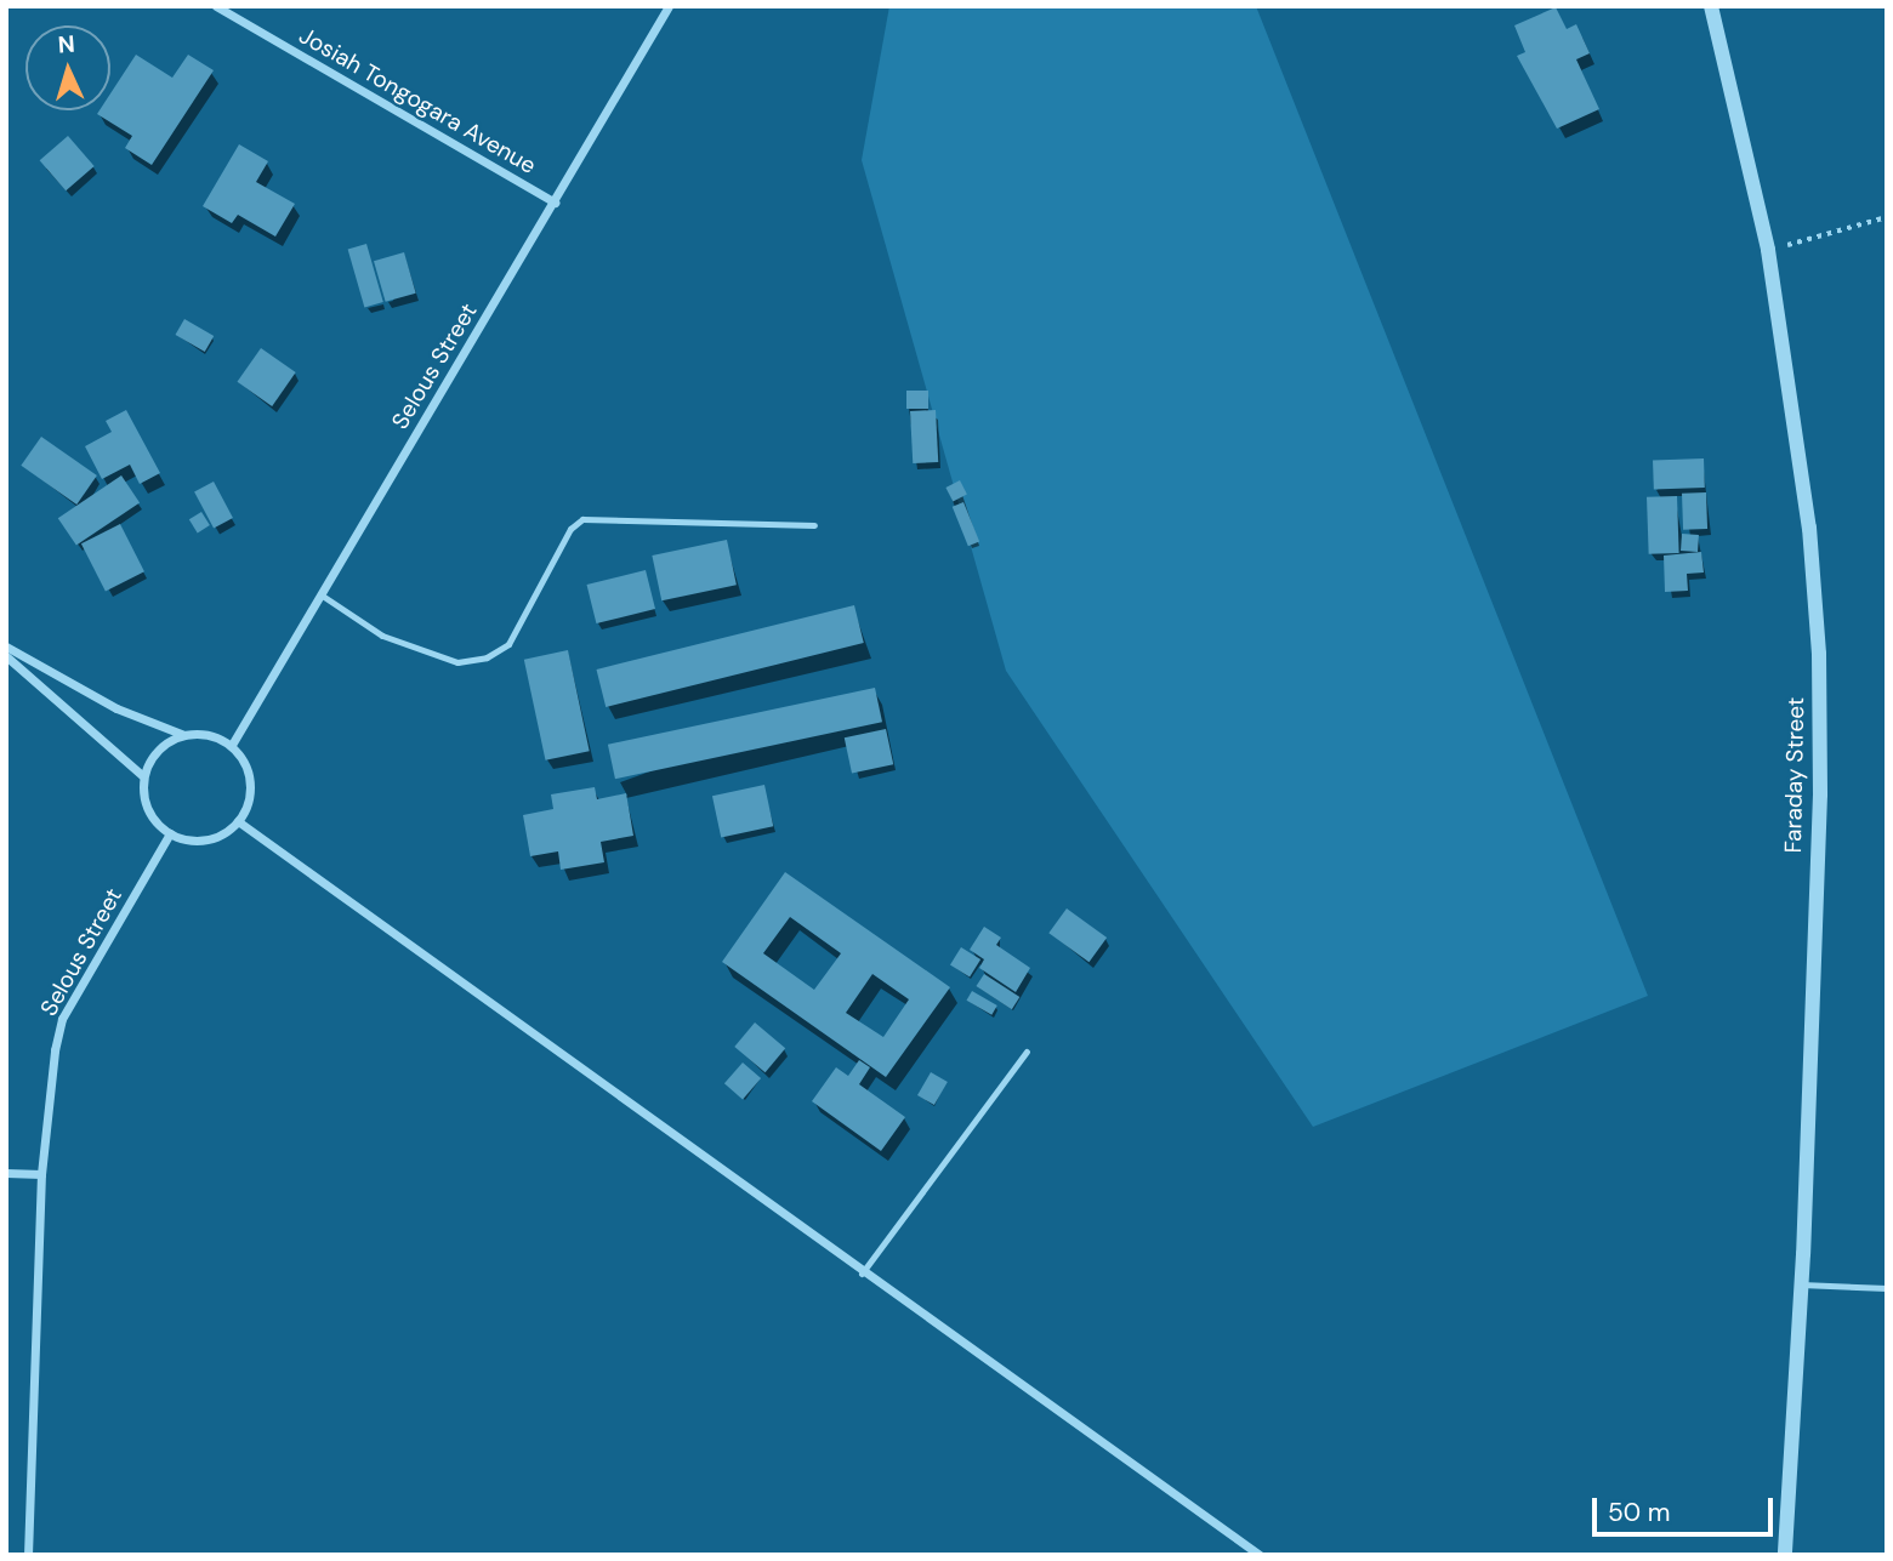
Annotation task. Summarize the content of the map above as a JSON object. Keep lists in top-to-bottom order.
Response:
{
  "streets": {
    "street": ["Josiah Tongogara Avenue", "Selous Street", "Faraday Street"]
  },
  "crossings": [
    ["Josiah Tongogara Avenue", "Selous Street"]
  ],
  "scale_bar": "50 m",
  "north": "top"
}
